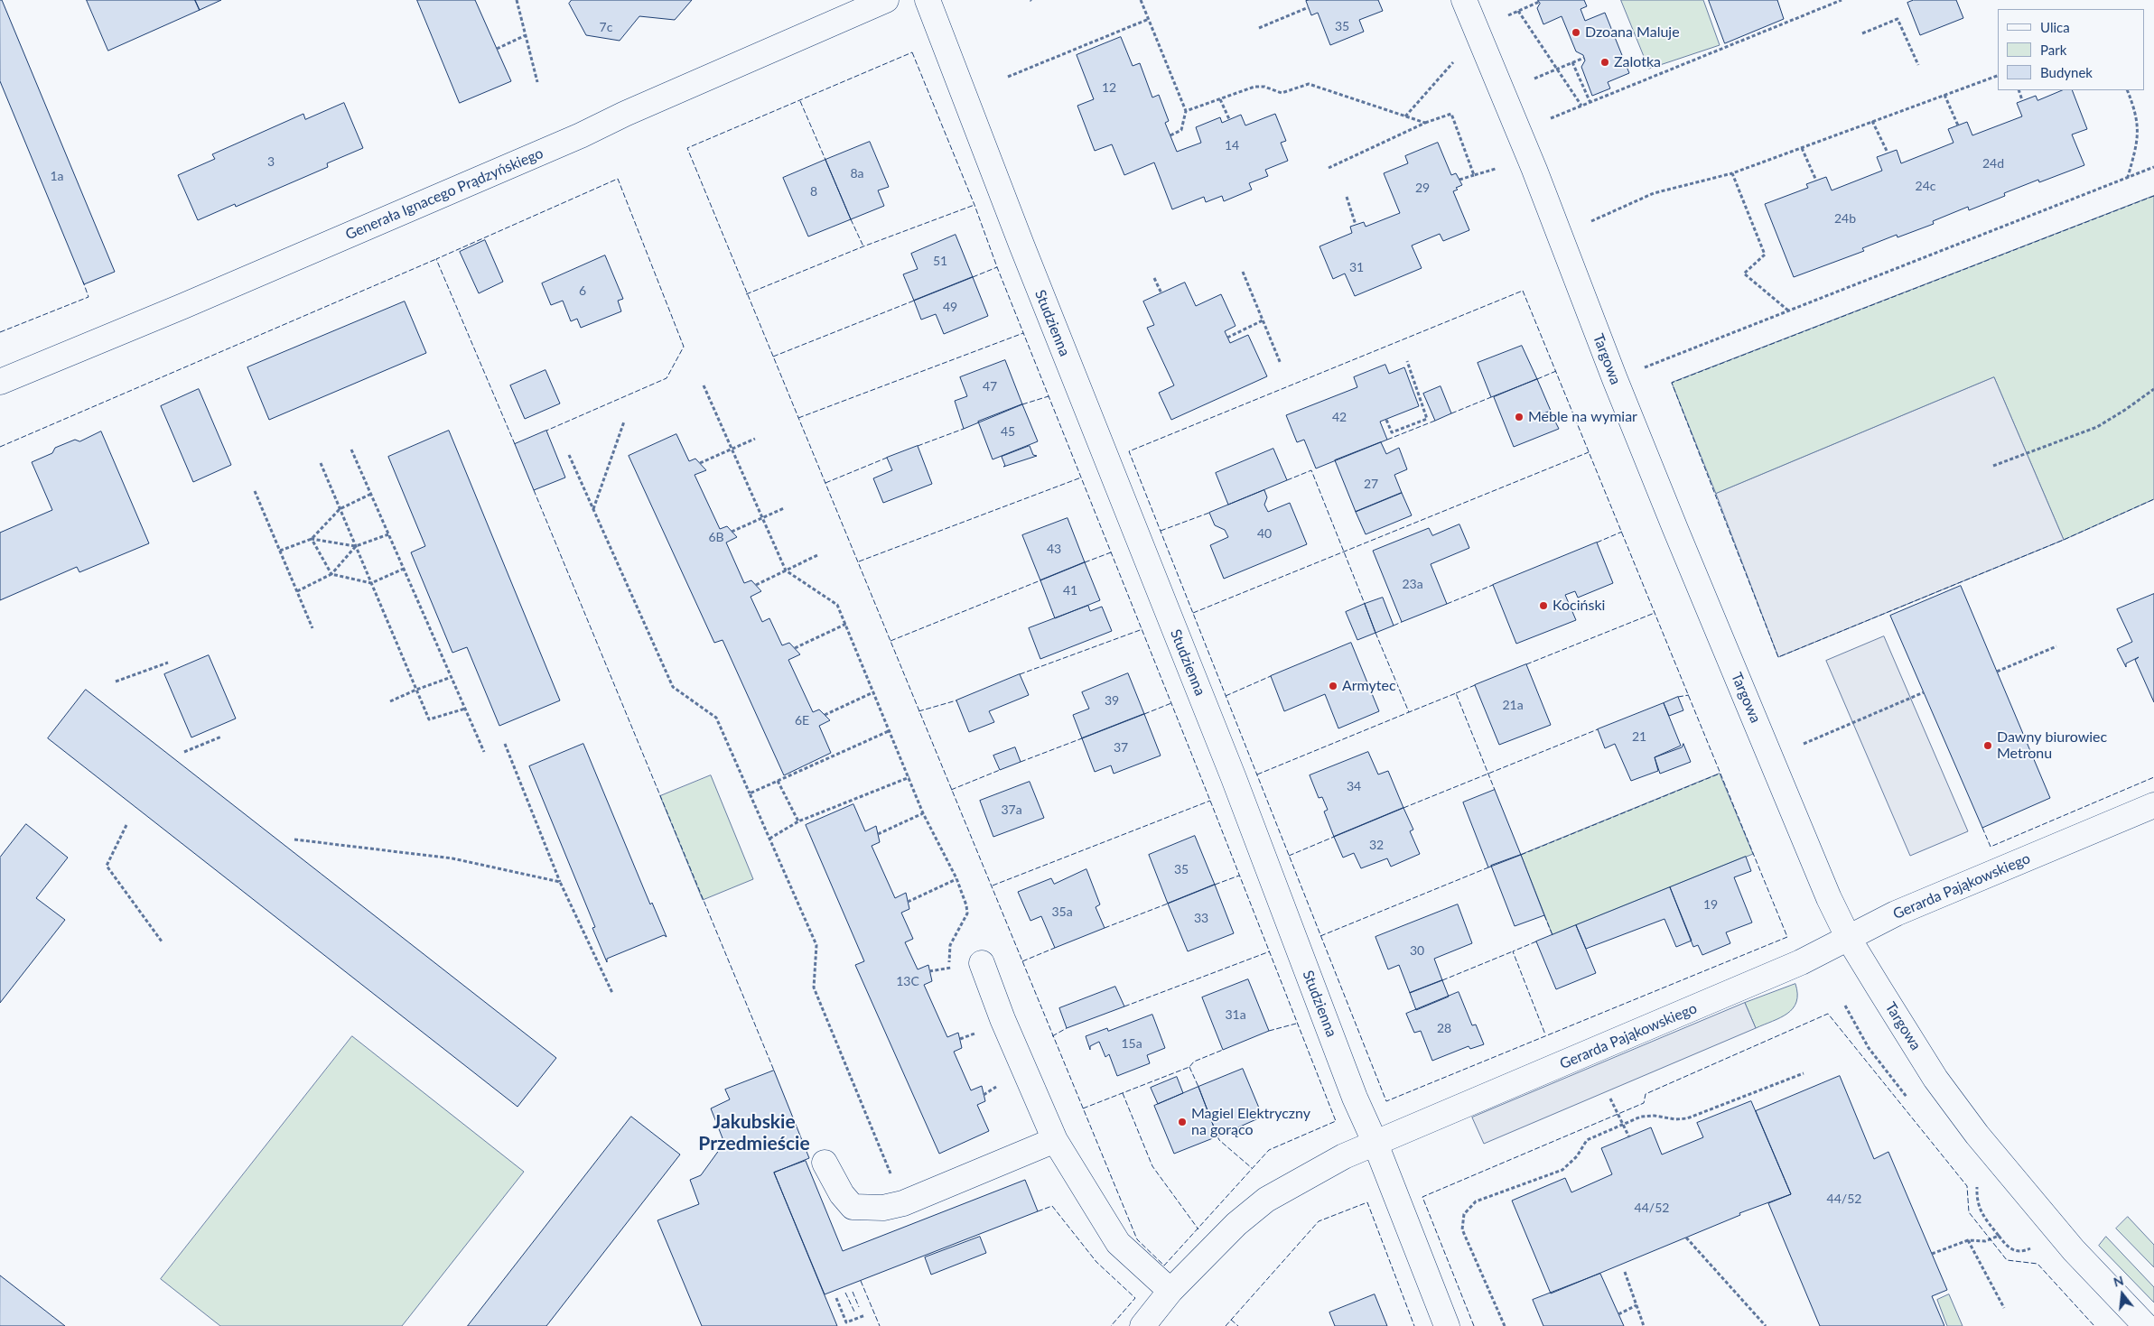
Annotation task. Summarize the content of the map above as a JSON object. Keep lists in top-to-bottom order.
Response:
{
  "streets": {
    "street": [
      "Generała Ignacego Prądzyńskiego",
      "Studzienna",
      "Targowa",
      "Gerarda Pająkowskiego"
    ]
  },
  "crossings": [
    ["Studzienna", "Gerarda Pająkowskiego"],
    ["Targowa", "Gerarda Pająkowskiego"]
  ],
  "districts": ["Jakubskie Przedmieście"],
  "places": [
    "Dzoana Maluje",
    "Zalotka",
    "Meble na wymiar",
    "Kociński",
    "Armytec",
    "Dawny biurowiec Metronu",
    "Magiel Elektryczny na gorąco"
  ],
  "house_numbers": [
    "35",
    "7c",
    "12",
    "14",
    "3",
    "24d",
    "8a",
    "1a",
    "24c",
    "29",
    "8",
    "24b",
    "51",
    "31",
    "6",
    "49",
    "47",
    "42",
    "45",
    "27",
    "40",
    "6B",
    "43",
    "23a",
    "41",
    "39",
    "21a",
    "6E",
    "21",
    "37",
    "34",
    "37a",
    "32",
    "35",
    "19",
    "35a",
    "33",
    "30",
    "13C",
    "31a",
    "28",
    "15a",
    "44/52",
    "44/52"
  ],
  "legend": ["Ulica", "Park", "Budynek"],
  "north": "top"
}
